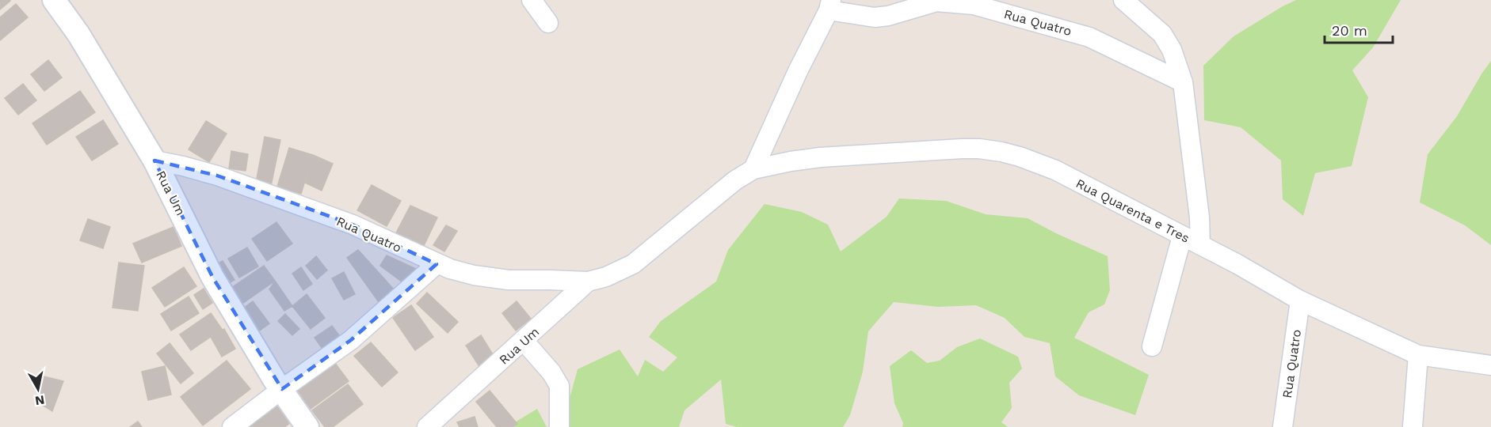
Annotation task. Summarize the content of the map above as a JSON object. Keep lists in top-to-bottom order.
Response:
{
  "streets": {
    "street": ["Rua Quatro", "Rua Um", "Rua Quarenta e Tres"]
  },
  "crossings": [
    ["Rua Quatro", "Rua Um"],
    ["Rua Quatro", "Rua Quarenta e Tres"]
  ],
  "scale_bar": "20 m",
  "north": "bottom"
}
